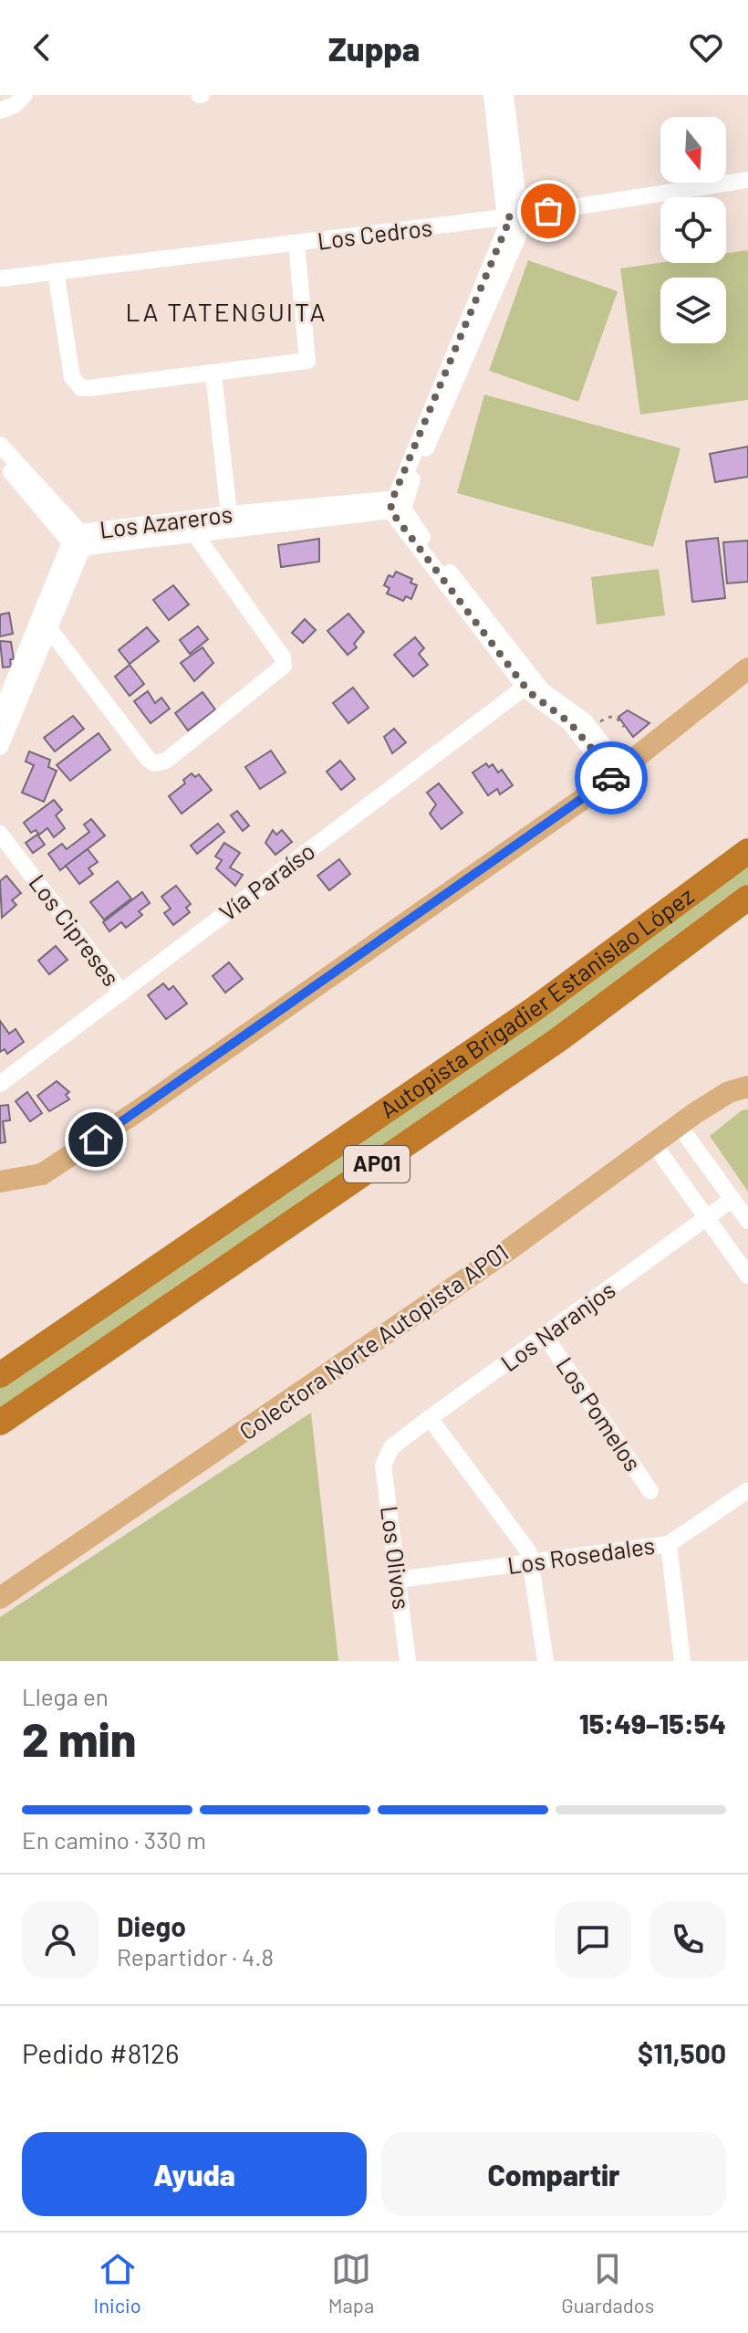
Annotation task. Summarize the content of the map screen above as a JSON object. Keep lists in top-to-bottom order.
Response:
{
  "streets": {
    "highway": ["Autopista Brigadier Estanislao López", "AP01"],
    "main road": ["Colectora Norte Autopista AP01"],
    "street": [
      "Los Cedros",
      "Los Azareros",
      "Vía Paraíso",
      "Los Cipreses",
      "Los Naranjos",
      "Los Pomelos",
      "Los Rosedales",
      "Los Olivos"
    ]
  },
  "crossings": [
    ["Vía Paraíso", "Los Cipreses"],
    ["Los Naranjos", "Los Pomelos"],
    ["Los Naranjos", "Los Olivos"],
    ["Los Rosedales", "Los Olivos"]
  ],
  "districts": ["LA TATENGUITA"],
  "north": "bottom",
  "page": {
    "header": "Zuppa",
    "heading": ["2 min", "Llega en", "15:49–15:54"],
    "panel": [
      "Diego",
      "Repartidor · 4.8",
      "Pedido #8126",
      "$11,500"
    ],
    "bar": "En camino · 330 m",
    "buttons": ["Ayuda", "Compartir"],
    "tabs": ["Inicio", "Mapa", "Guardados"]
  }
}
